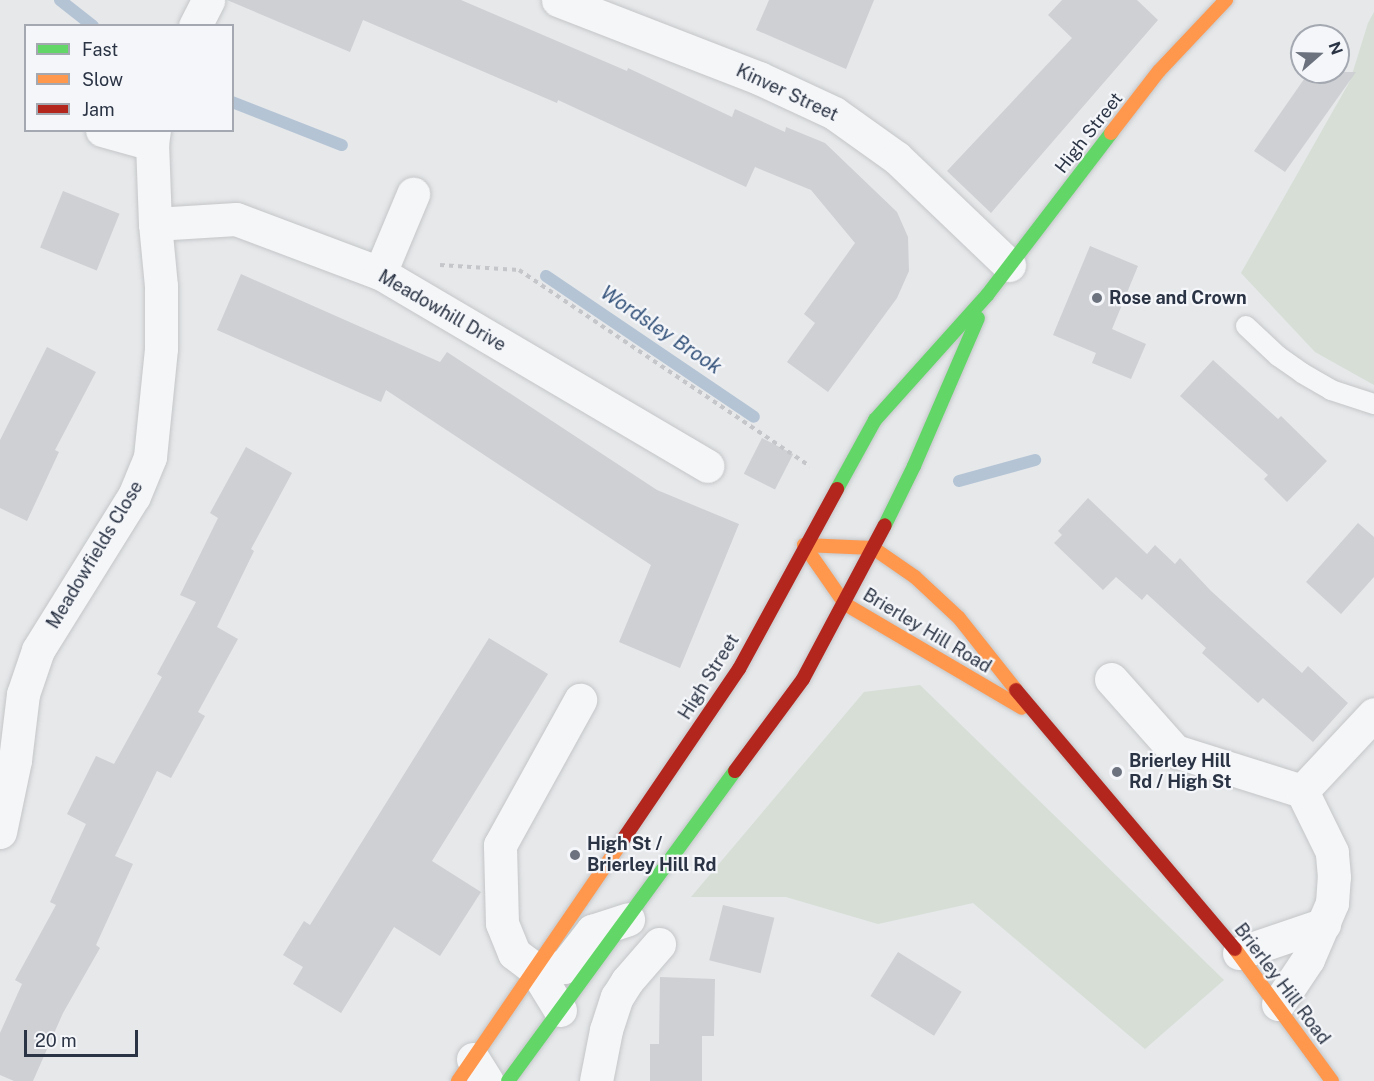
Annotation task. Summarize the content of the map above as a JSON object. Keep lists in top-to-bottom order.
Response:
{
  "streets": {
    "main road": ["High Street", "Brierley Hill Road"],
    "street": ["Kinver Street", "Meadowhill Drive", "Meadowfields Close"]
  },
  "crossings": [
    ["Kinver Street", "High Street"],
    ["High Street", "Brierley Hill Road"],
    ["Meadowhill Drive", "Meadowfields Close"]
  ],
  "water": ["Wordsley Brook"],
  "places": ["Rose and Crown", "Brierley Hill Rd / High St", "High St / Brierley Hill Rd"],
  "legend": ["Fast", "Slow", "Jam"],
  "scale_bar": "20 m",
  "north": "right"
}
